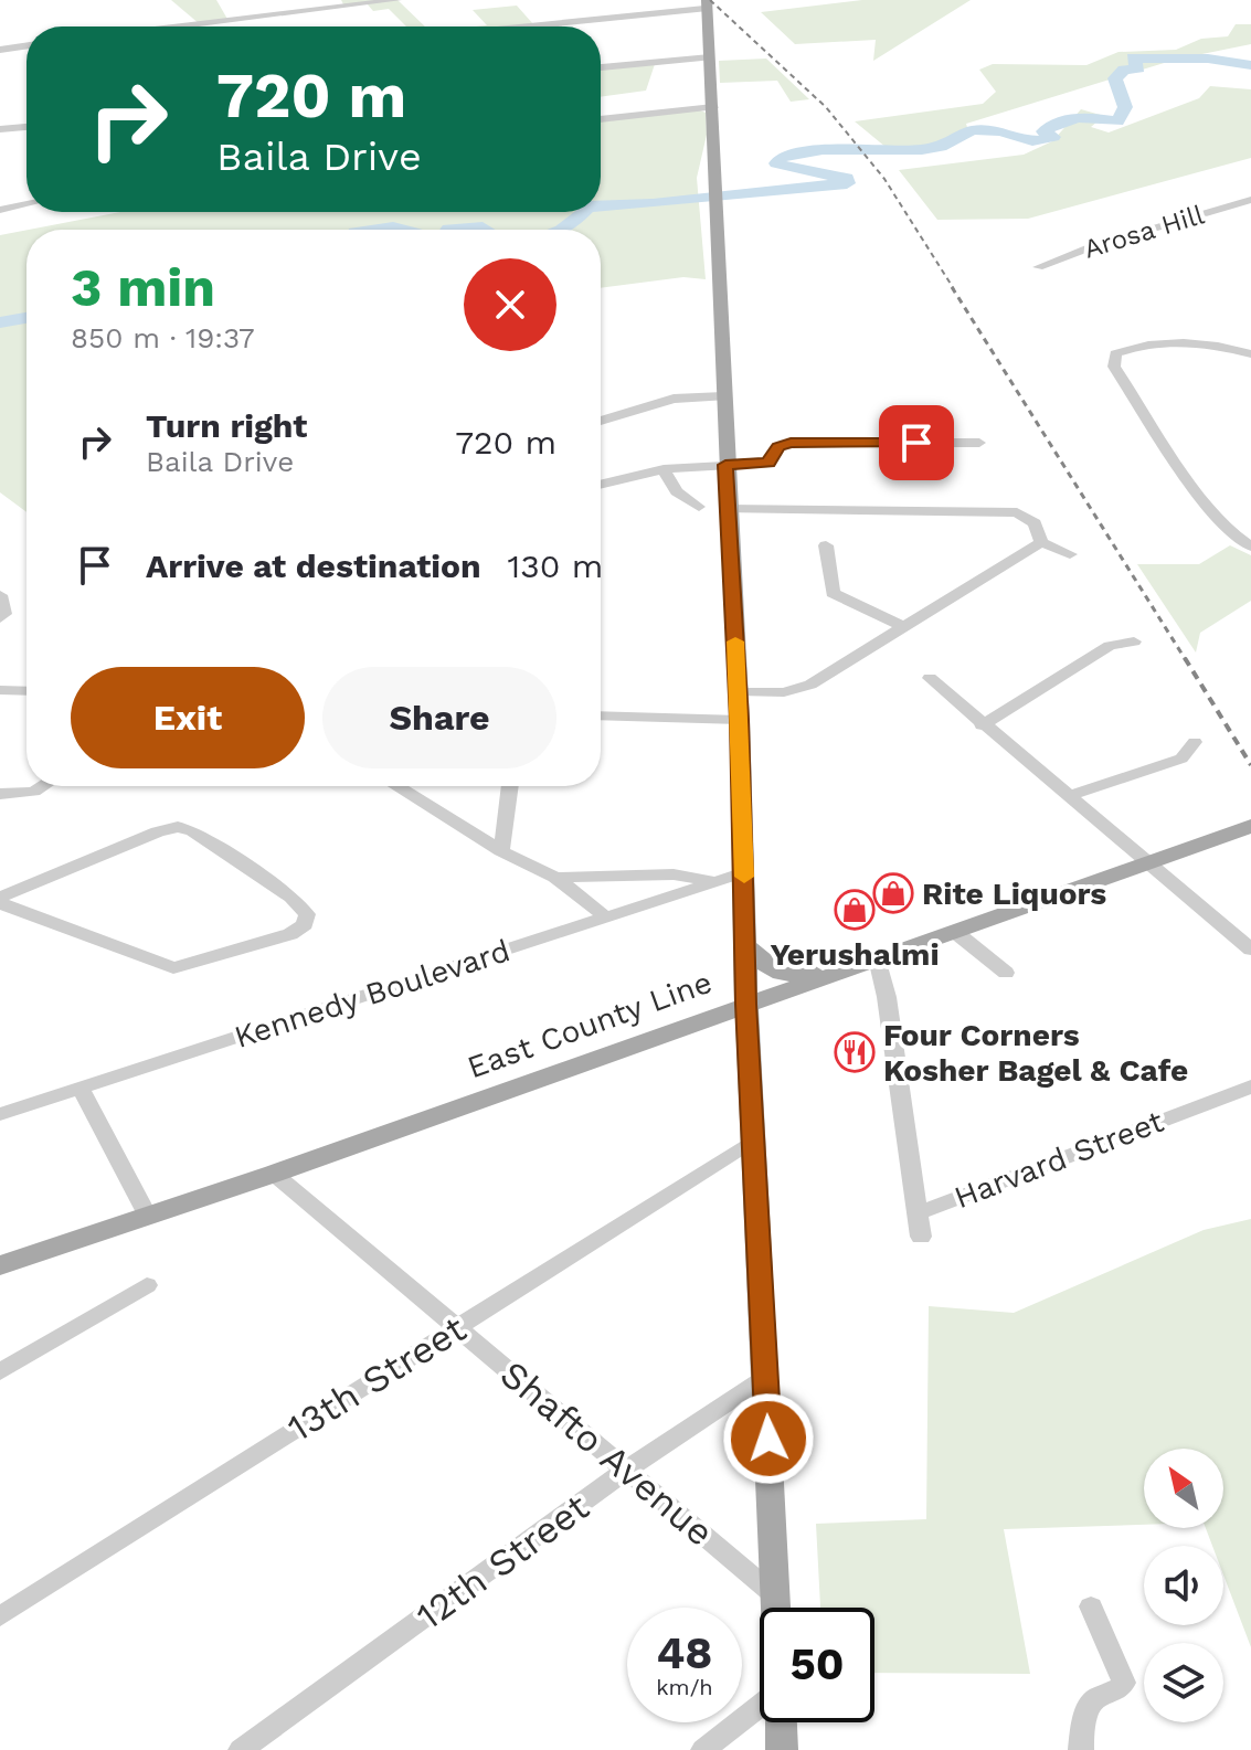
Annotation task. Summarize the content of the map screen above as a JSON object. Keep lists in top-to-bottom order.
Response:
{
  "streets": {
    "main road": ["East County Line"],
    "street": [
      "Arosa Hill",
      "Kennedy Boulevard",
      "Harvard Street",
      "13th Street",
      "Shafto Avenue",
      "12th Street"
    ]
  },
  "crossings": [
    ["East County Line", "Shafto Avenue"],
    ["13th Street", "Shafto Avenue"],
    ["Shafto Avenue", "12th Street"]
  ],
  "places": {
    "shop": ["Rite Liquors", "Yerushalmi"],
    "restaurant": ["Four Corners Kosher Bagel & Cafe"]
  },
  "north": "top left",
  "page": {
    "turn": ["720 m", "Baila Drive"],
    "heading": ["3 min", "850 m · 19:37"],
    "list": [
      {
        "name": "Turn right",
        "note": "Baila Drive",
        "value": "720 m"
      },
      {
        "name": "Arrive at destination",
        "value": "130 m"
      }
    ],
    "buttons": ["Exit", "Share"],
    "speed": "48 km/h",
    "limit": "50"
  }
}
